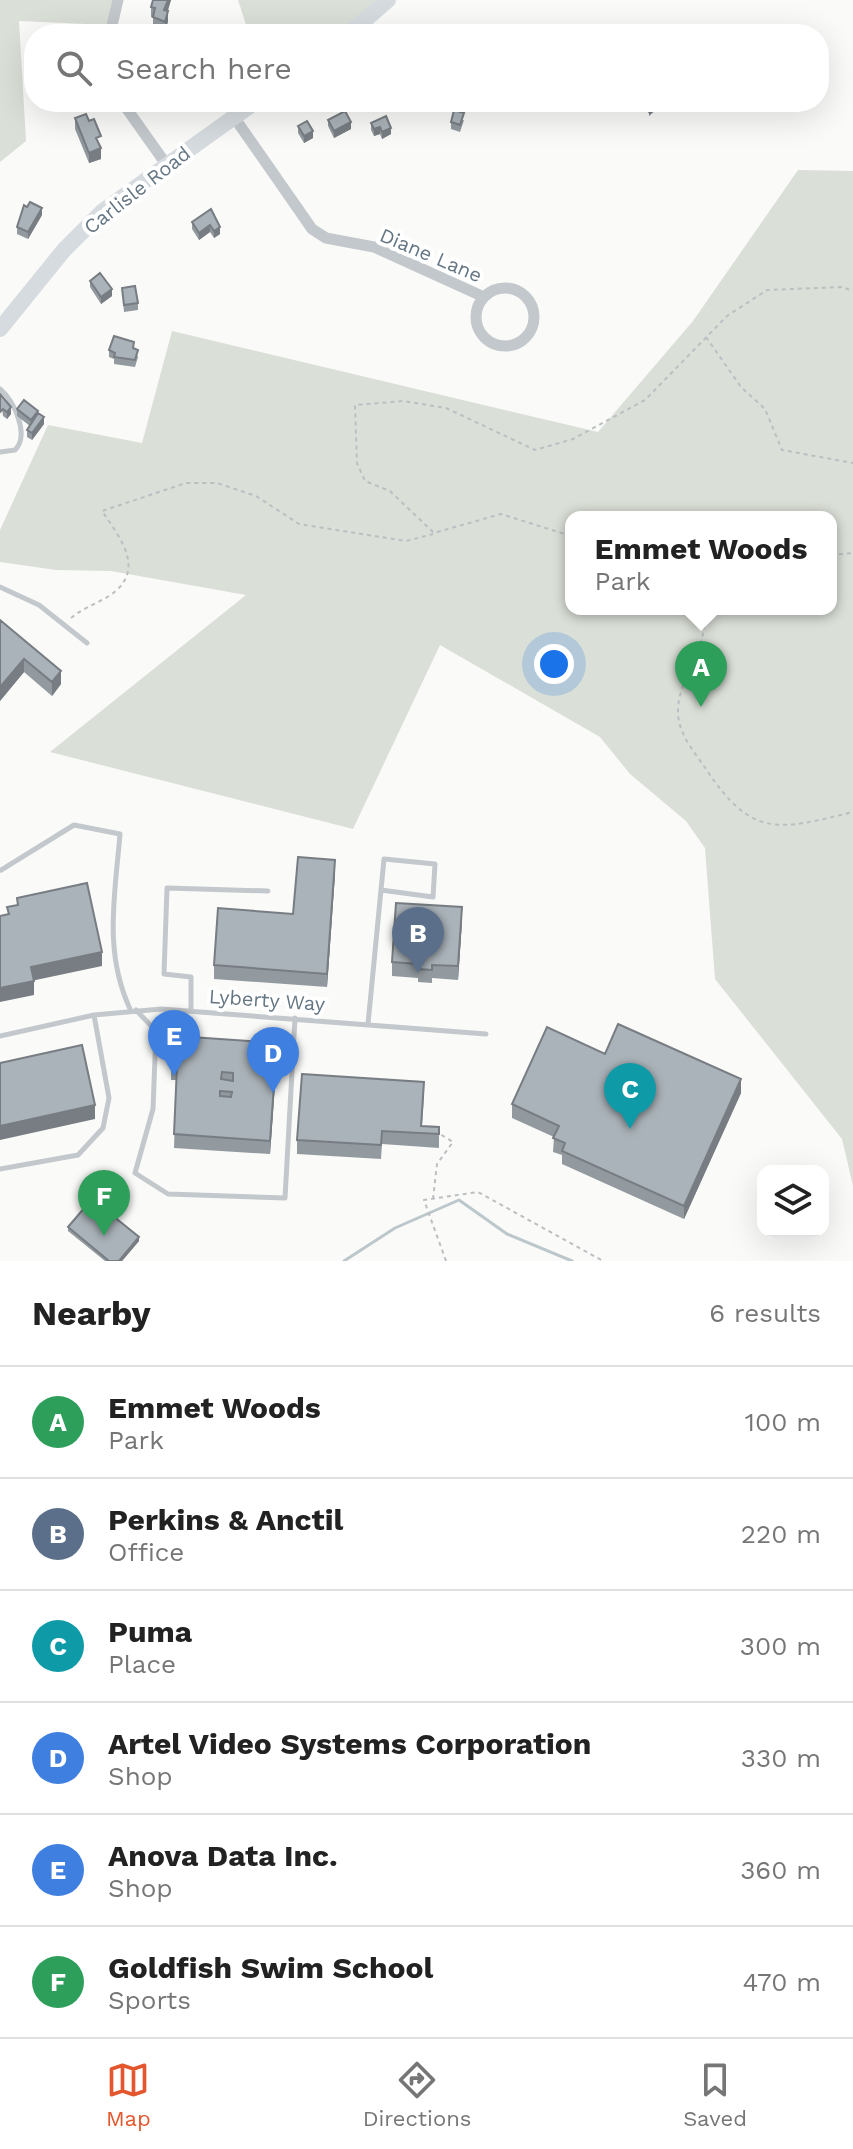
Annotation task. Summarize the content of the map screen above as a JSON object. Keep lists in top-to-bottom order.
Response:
{
  "streets": {
    "main road": ["Carlisle Road"],
    "street": ["Diane Lane"],
    "lane": ["Lyberty Way"]
  },
  "crossings": [
    ["Carlisle Road", "Diane Lane"]
  ],
  "page": {
    "search": "Search here",
    "popup": ["Emmet Woods", "Park"],
    "pins": [
      "A",
      "B",
      "E",
      "D",
      "C",
      "F"
    ],
    "heading": ["Nearby", "6 results"],
    "list": [
      {
        "mark": "A",
        "name": "Emmet Woods",
        "note": "Park",
        "value": "100 m"
      },
      {
        "mark": "B",
        "name": "Perkins & Anctil",
        "note": "Office",
        "value": "220 m"
      },
      {
        "mark": "C",
        "name": "Puma",
        "note": "Place",
        "value": "300 m"
      },
      {
        "mark": "D",
        "name": "Artel Video Systems Corporation",
        "note": "Shop",
        "value": "330 m"
      },
      {
        "mark": "E",
        "name": "Anova Data Inc.",
        "note": "Shop",
        "value": "360 m"
      },
      {
        "mark": "F",
        "name": "Goldfish Swim School",
        "note": "Sports",
        "value": "470 m"
      }
    ],
    "nav": ["Map", "Directions", "Saved"]
  }
}
